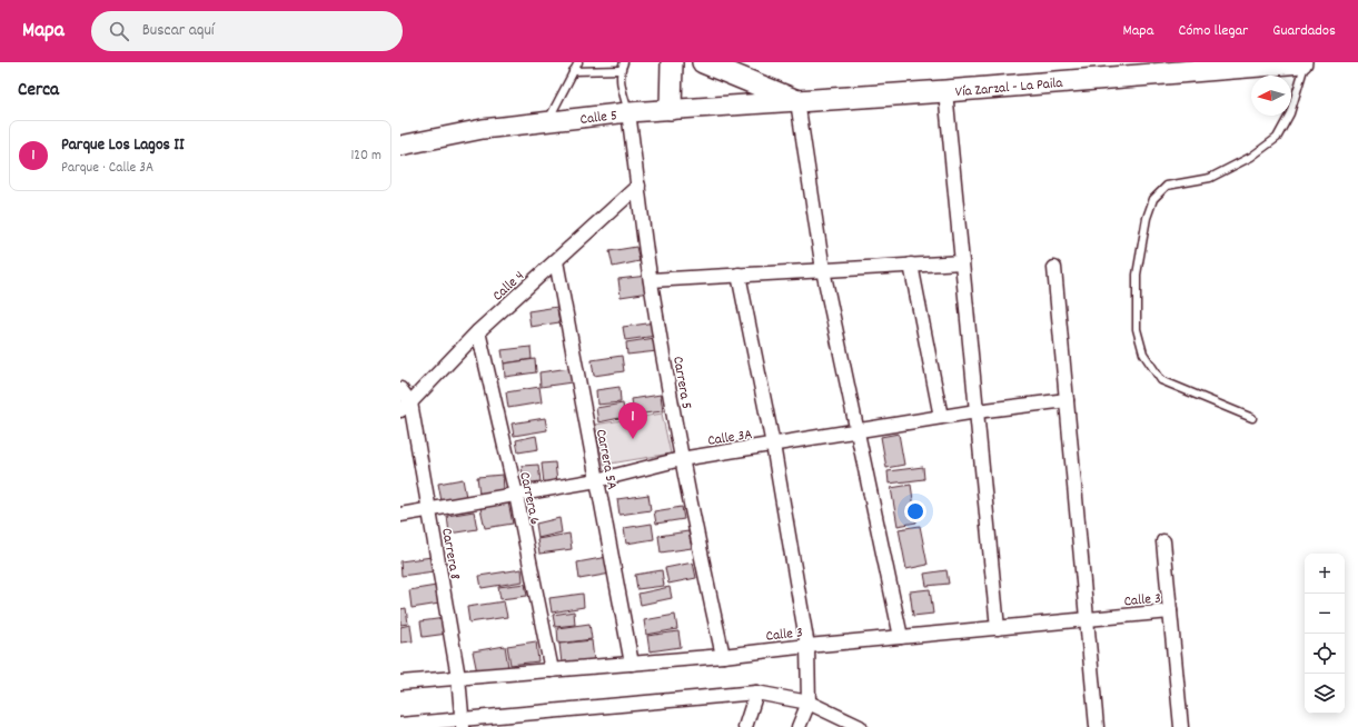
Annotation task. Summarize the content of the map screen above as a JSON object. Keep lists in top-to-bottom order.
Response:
{
  "streets": {
    "main road": ["Vía Zarzal - La Paila", "Calle 5"],
    "street": [
      "Calle 4",
      "Carrera 5",
      "Calle 3A",
      "Carrera 5A",
      "Carrera 6",
      "Carrera 8",
      "Calle 3"
    ]
  },
  "crossings": [
    ["Vía Zarzal - La Paila", "Calle 5"],
    ["Calle 5", "Carrera 5"],
    ["Calle 4", "Carrera 5"],
    ["Calle 4", "Carrera 5A"],
    ["Calle 4", "Carrera 6"],
    ["Calle 4", "Carrera 8"],
    ["Carrera 5", "Calle 3A"],
    ["Carrera 5", "Calle 3"],
    ["Calle 3A", "Carrera 5A"],
    ["Calle 3A", "Carrera 6"],
    ["Calle 3A", "Carrera 8"],
    ["Carrera 5A", "Calle 3"],
    ["Carrera 6", "Calle 3"],
    ["Carrera 8", "Calle 3"]
  ],
  "north": "left",
  "page": {
    "header": "Mapa",
    "search": "Buscar aquí",
    "nav": ["Mapa", "Cómo llegar", "Guardados"],
    "heading": "Cerca",
    "list": [
      {
        "mark": "1",
        "name": "Parque Los Lagos II",
        "note": "Parque · Calle 3A",
        "value": "120 m"
      }
    ],
    "pins": "1",
    "map_buttons": ["+", "−"]
  }
}
